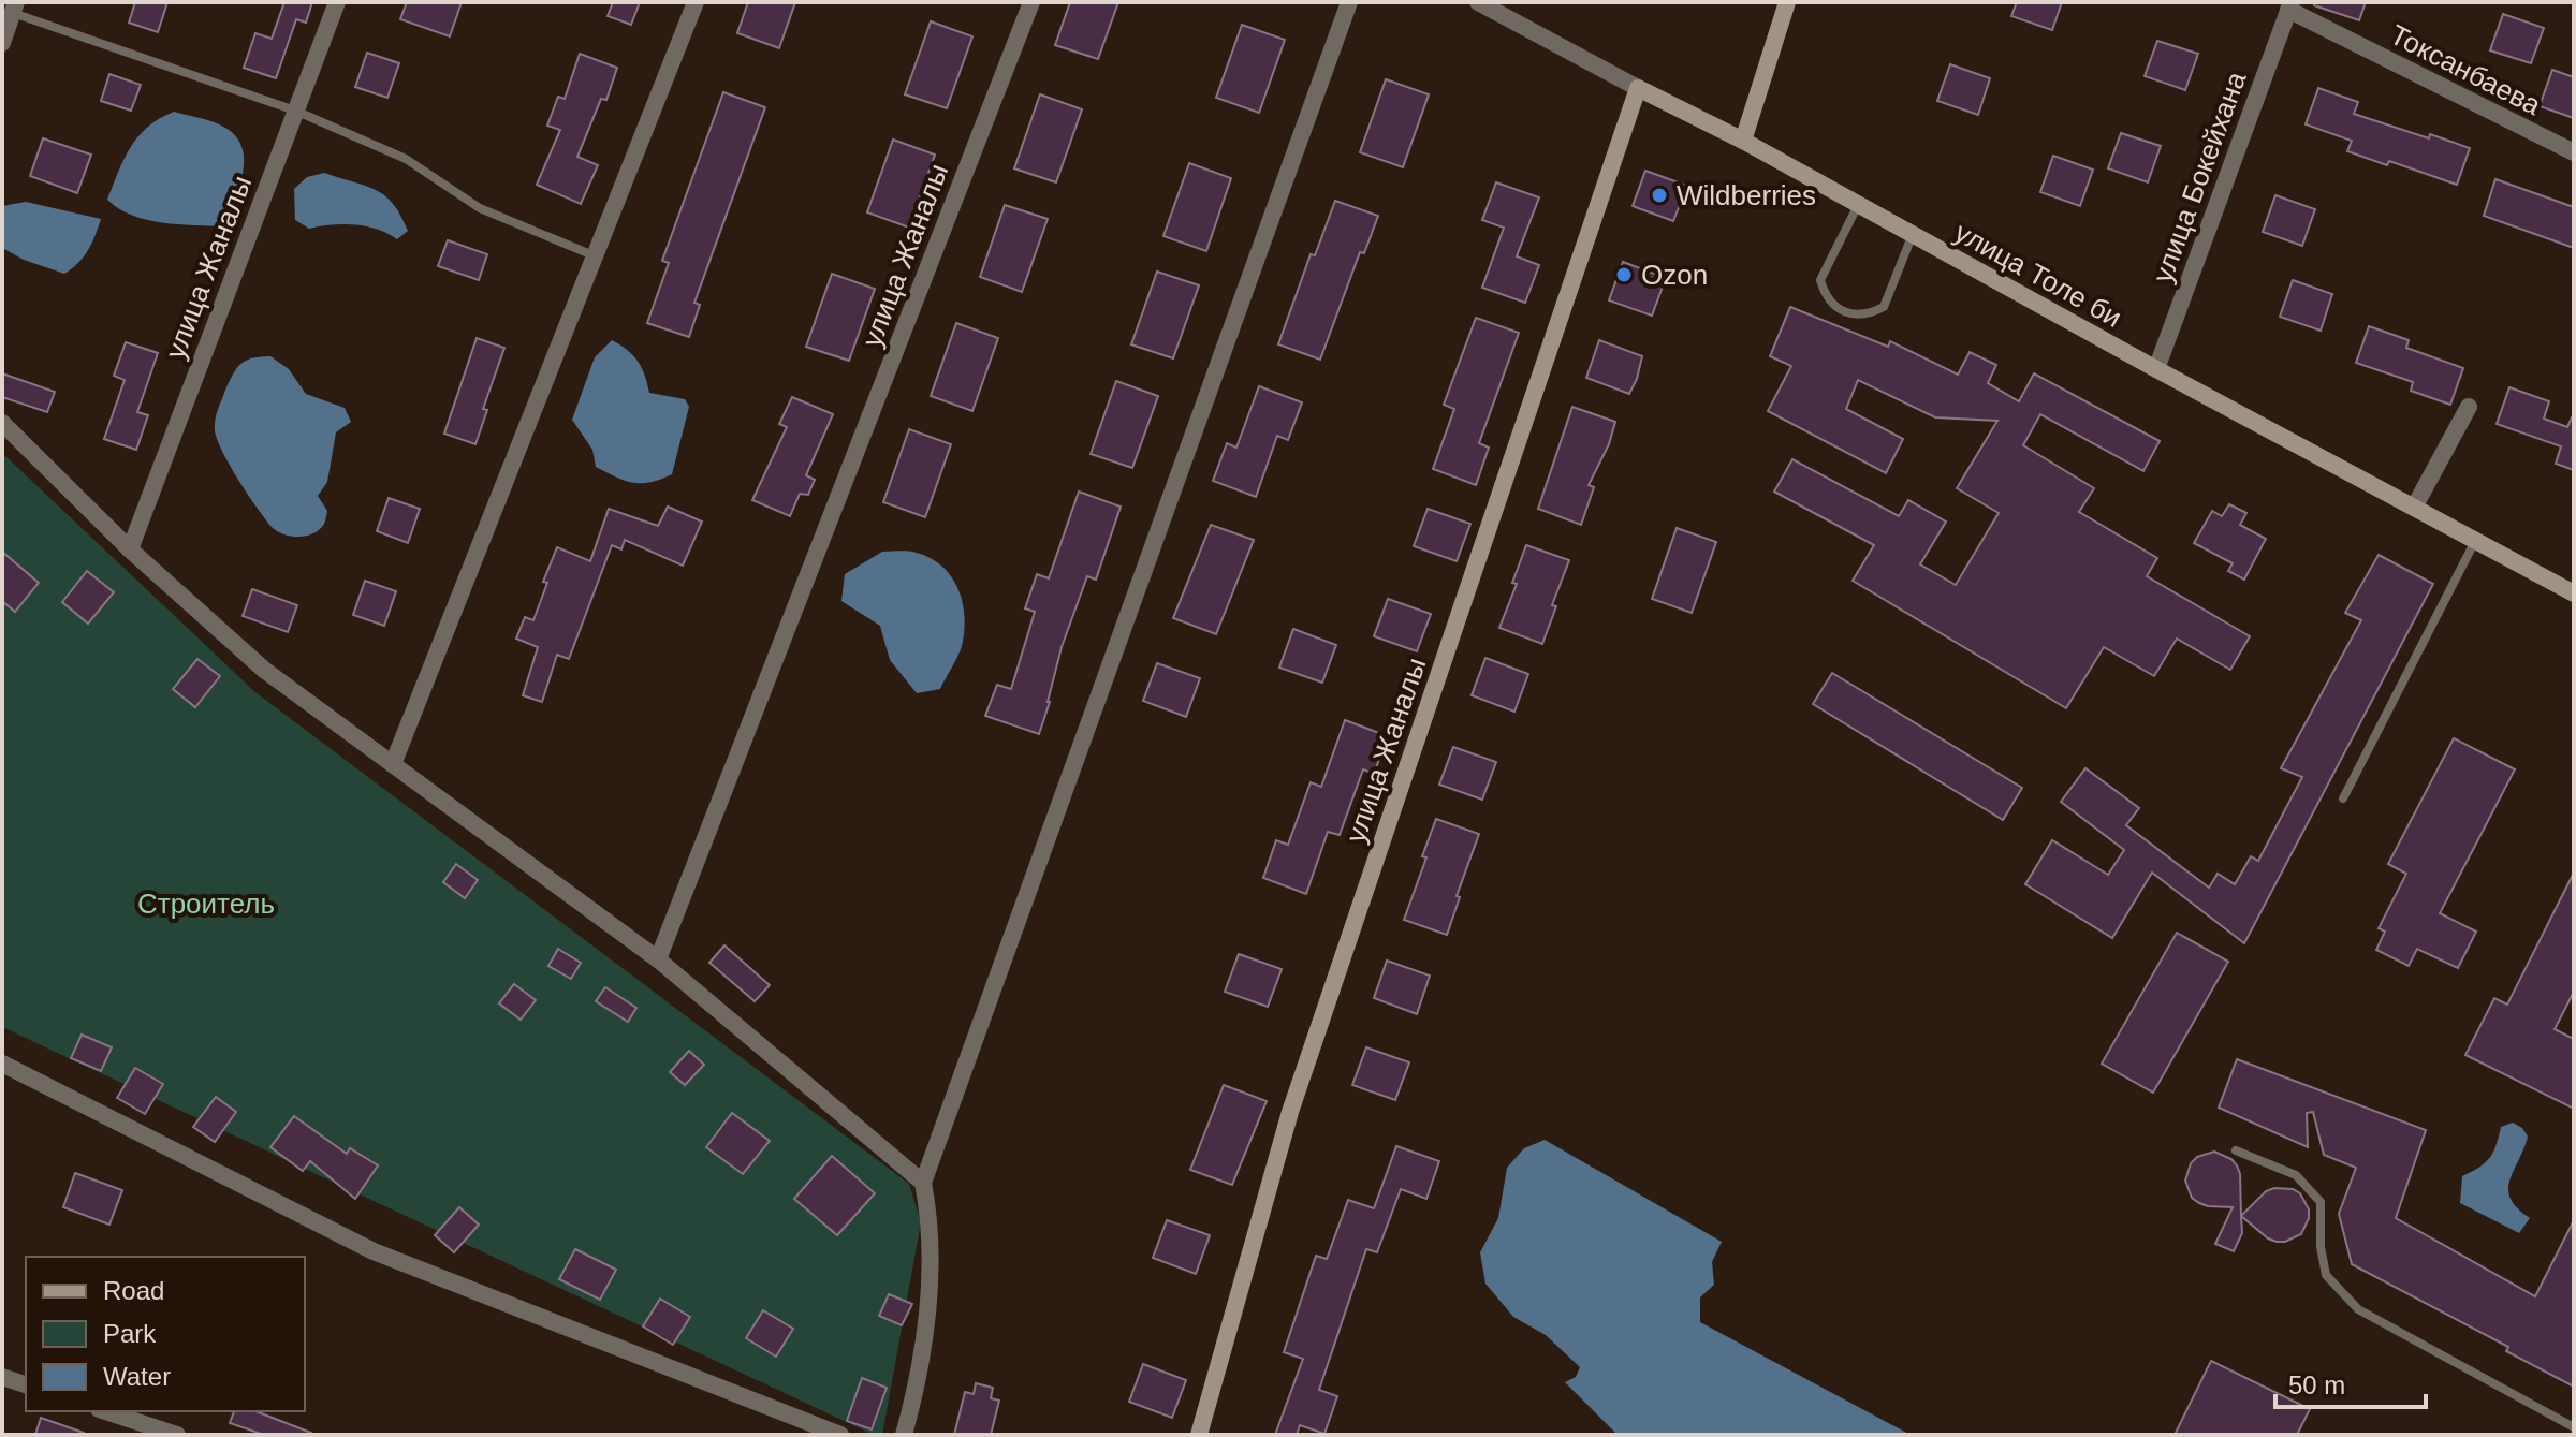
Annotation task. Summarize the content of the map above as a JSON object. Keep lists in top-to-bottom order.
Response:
{
  "streets": {
    "street": [
      "Токсанбаева",
      "улица Бокейхана",
      "улица Жаналы",
      "улица Толе би"
    ]
  },
  "crossings": [
    ["Токсанбаева", "улица Бокейхана"],
    ["улица Бокейхана", "улица Толе би"],
    ["улица Жаналы", "улица Толе би"]
  ],
  "parks": ["Строитель"],
  "places": ["Wildberries", "Ozon"],
  "legend": ["Road", "Park", "Water"],
  "scale_bar": "50 m"
}
